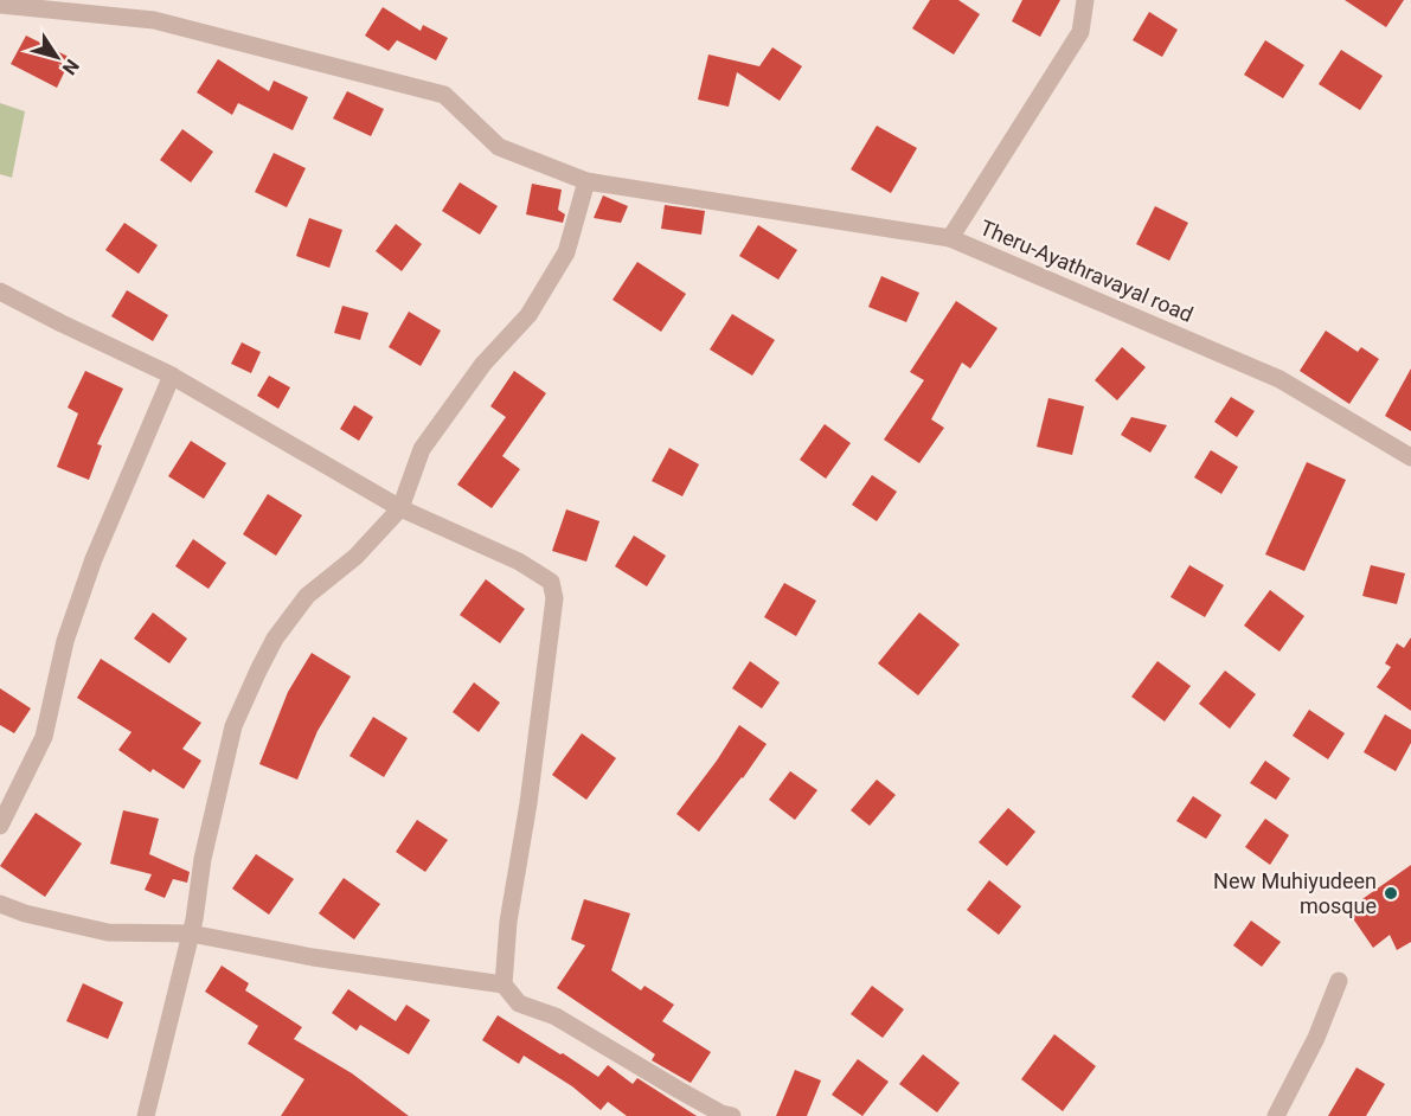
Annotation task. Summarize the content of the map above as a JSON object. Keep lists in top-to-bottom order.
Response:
{
  "streets": {
    "street": ["Theru-Ayathravayal road"]
  },
  "places": ["New Muhiyudeen mosque"],
  "north": "bottom right"
}
